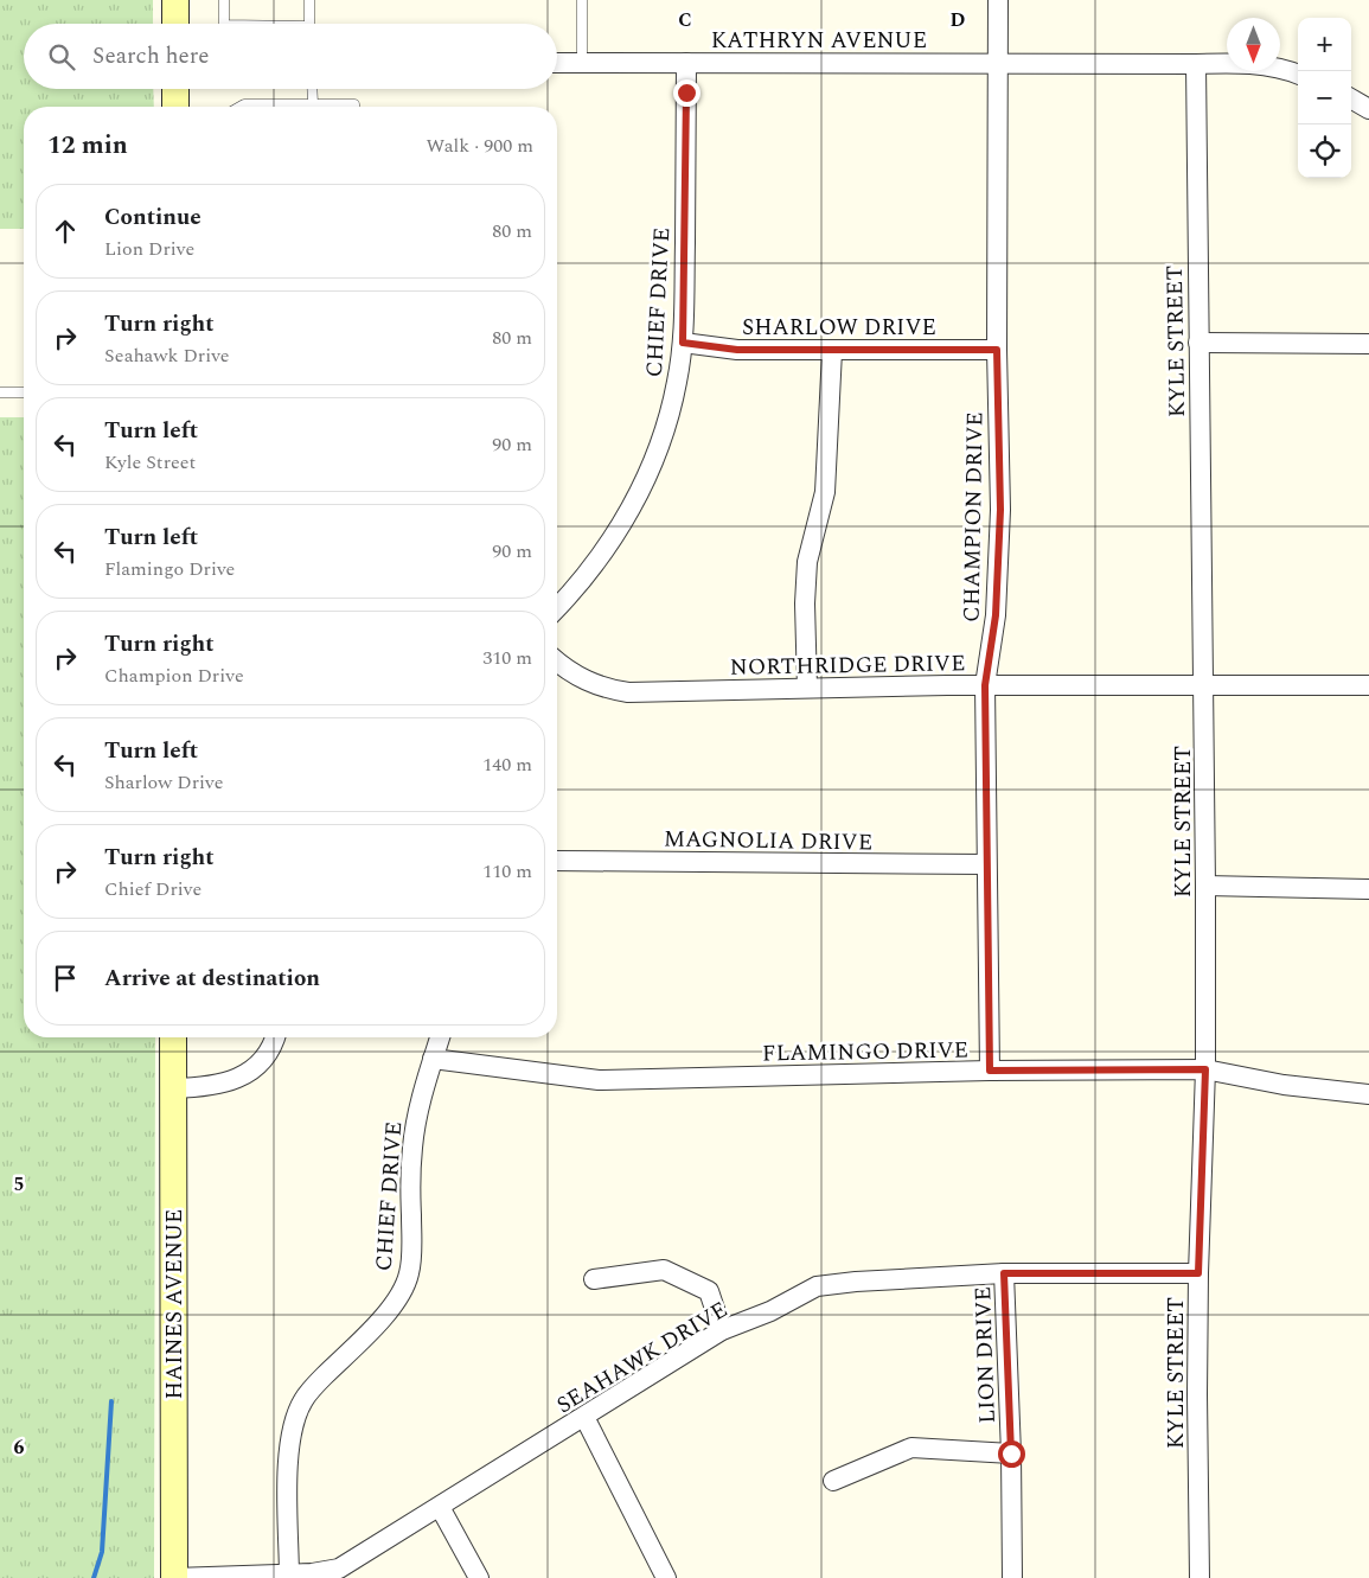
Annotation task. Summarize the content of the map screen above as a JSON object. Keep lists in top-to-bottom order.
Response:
{
  "streets": {
    "main road": ["HAINES AVENUE"],
    "street": [
      "KATHRYN AVENUE",
      "CHIEF DRIVE",
      "SHARLOW DRIVE",
      "KYLE STREET",
      "CHAMPION DRIVE",
      "NORTHRIDGE DRIVE",
      "MAGNOLIA DRIVE",
      "FLAMINGO DRIVE",
      "LION DRIVE",
      "SEAHAWK DRIVE"
    ]
  },
  "crossings": [
    ["KATHRYN AVENUE", "CHIEF DRIVE"],
    ["KATHRYN AVENUE", "KYLE STREET"],
    ["KATHRYN AVENUE", "CHAMPION DRIVE"],
    ["CHIEF DRIVE", "SHARLOW DRIVE"],
    ["CHIEF DRIVE", "FLAMINGO DRIVE"],
    ["CHIEF DRIVE", "SEAHAWK DRIVE"],
    ["SHARLOW DRIVE", "CHAMPION DRIVE"],
    ["KYLE STREET", "NORTHRIDGE DRIVE"],
    ["KYLE STREET", "FLAMINGO DRIVE"],
    ["KYLE STREET", "SEAHAWK DRIVE"],
    ["CHAMPION DRIVE", "NORTHRIDGE DRIVE"],
    ["CHAMPION DRIVE", "MAGNOLIA DRIVE"],
    ["CHAMPION DRIVE", "FLAMINGO DRIVE"],
    ["HAINES AVENUE", "SEAHAWK DRIVE"],
    ["LION DRIVE", "SEAHAWK DRIVE"]
  ],
  "north": "bottom",
  "page": {
    "map_buttons": ["+", "−"],
    "search": "Search here",
    "heading": ["12 min", "Walk · 900 m"],
    "list": [
      ["Continue", "Lion Drive", "80 m"],
      ["Turn right", "Seahawk Drive", "80 m"],
      ["Turn left", "Kyle Street", "90 m"],
      ["Turn left", "Flamingo Drive", "90 m"],
      ["Turn right", "Champion Drive", "310 m"],
      ["Turn left", "Sharlow Drive", "140 m"],
      ["Turn right", "Chief Drive", "110 m"],
      "Arrive at destination"
    ]
  },
  "grid": {
    "columns": ["C", "D"],
    "rows": ["5", "6"]
  }
}
